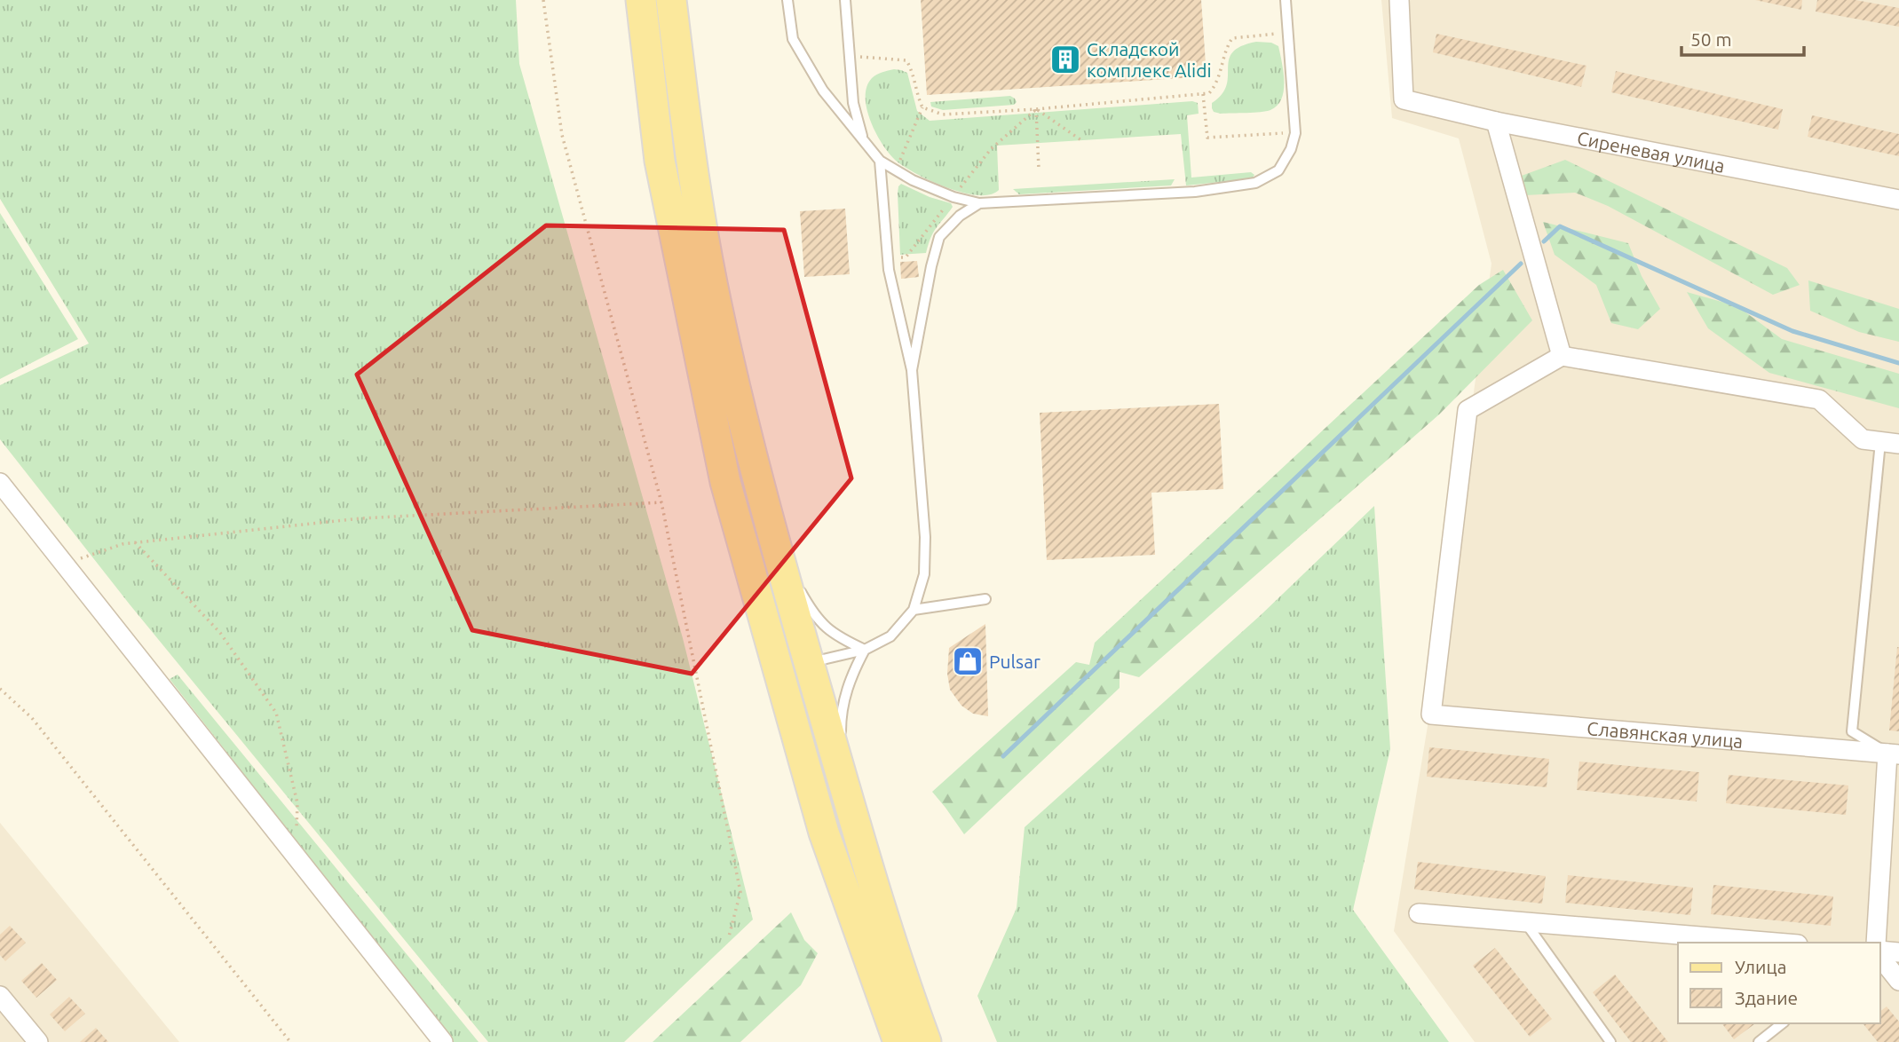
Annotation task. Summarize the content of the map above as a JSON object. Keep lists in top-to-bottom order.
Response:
{
  "streets": {
    "street": ["Сиреневая улица", "Славянская улица"]
  },
  "places": {
    "building": ["Складской комплекс Alidi"],
    "shop": ["Pulsar"]
  },
  "legend": ["Улица", "Здание"],
  "scale_bar": "50 m"
}
